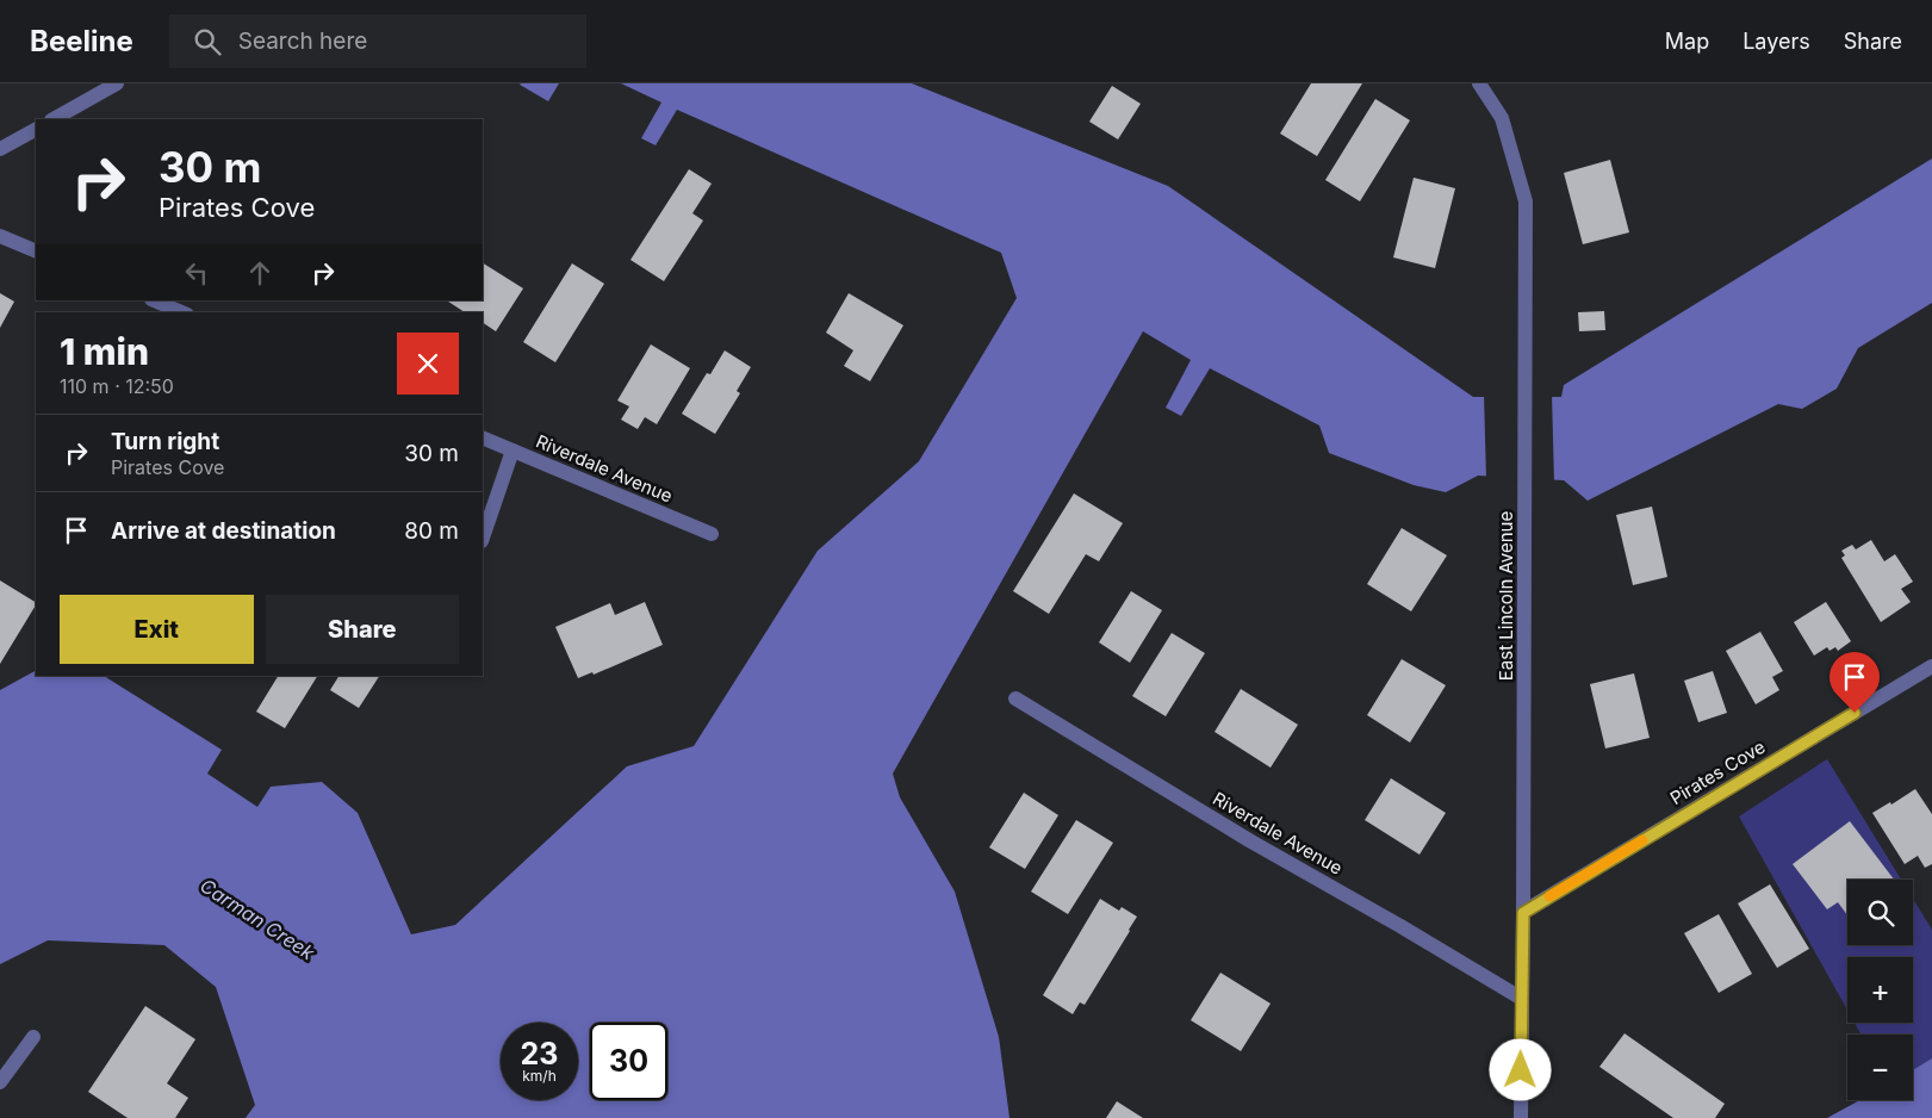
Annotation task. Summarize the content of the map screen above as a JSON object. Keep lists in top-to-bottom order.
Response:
{
  "streets": {
    "street": ["Riverdale Avenue", "East Lincoln Avenue", "Pirates Cove"]
  },
  "crossings": [
    ["Riverdale Avenue", "East Lincoln Avenue"],
    ["East Lincoln Avenue", "Pirates Cove"]
  ],
  "water": ["Carman Creek"],
  "page": {
    "header": "Beeline",
    "search": "Search here",
    "nav": ["Map", "Layers", "Share"],
    "turn": ["30 m", "Pirates Cove"],
    "heading": ["1 min", "110 m · 12:50"],
    "list": [
      {
        "name": "Turn right",
        "note": "Pirates Cove",
        "value": "30 m"
      },
      {
        "name": "Arrive at destination",
        "value": "80 m"
      }
    ],
    "buttons": ["Exit", "Share"],
    "map_buttons": ["+", "−"],
    "speed": "23 km/h",
    "limit": "30"
  }
}
